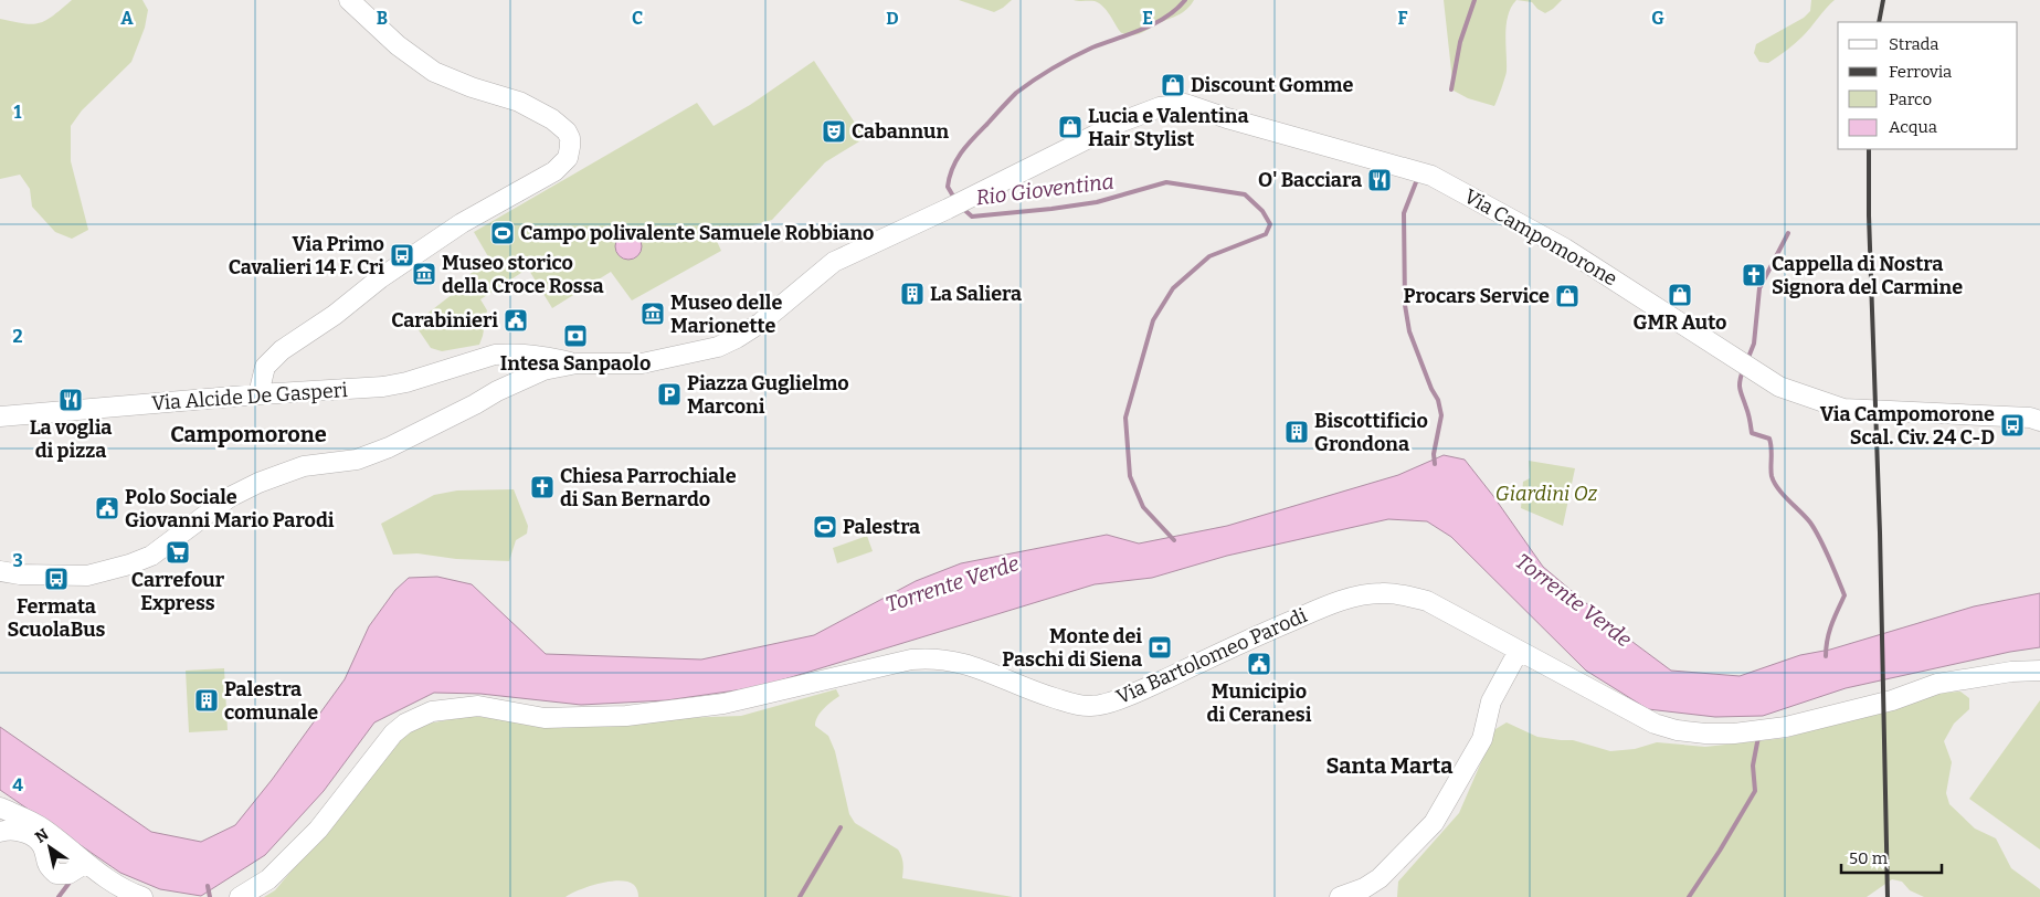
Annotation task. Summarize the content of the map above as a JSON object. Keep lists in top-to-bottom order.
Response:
{
  "streets": {
    "main road": ["Via Campomorone", "Via Alcide De Gasperi", "Via Bartolomeo Parodi"]
  },
  "crossings": [
    ["Via Campomorone", "Via Alcide De Gasperi"]
  ],
  "districts": ["Campomorone", "Santa Marta"],
  "water": ["Rio Gioventina", "Torrente Verde"],
  "parks": ["Giardini Oz"],
  "places": {
    "shop": [
      "Discount Gomme",
      "Lucia e Valentina Hair Stylist",
      "GMR Auto",
      "Procars Service"
    ],
    "theatre": ["Cabannun"],
    "restaurant": ["O' Bacciara", "La voglia di pizza"],
    "sports": ["Campo polivalente Samuele Robbiano", "Palestra"],
    "bus stop": ["Via Primo Cavalieri 14 F. Cri", "Via Campomorone Scal. Civ. 24 C-D", "Fermata ScuolaBus"],
    "museum": ["Museo storico della Croce Rossa", "Museo delle Marionette"],
    "church": ["Cappella di Nostra Signora del Carmine", "Chiesa Parrochiale di San Bernardo"],
    "building": ["La Saliera", "Biscottificio Grondona", "Palestra comunale"],
    "public building": ["Carabinieri", "Polo Sociale Giovanni Mario Parodi", "Municipio di Ceranesi"],
    "bank": ["Intesa Sanpaolo", "Monte dei Paschi di Siena"],
    "parking": ["Piazza Guglielmo Marconi"],
    "supermarket": ["Carrefour Express"]
  },
  "legend": [
    "Strada",
    "Ferrovia",
    "Parco",
    "Acqua"
  ],
  "scale_bar": "50 m",
  "north": "top left",
  "grid": {
    "columns": [
      "A",
      "B",
      "C",
      "D",
      "E",
      "F",
      "G"
    ],
    "rows": [
      "1",
      "2",
      "3",
      "4"
    ]
  }
}
